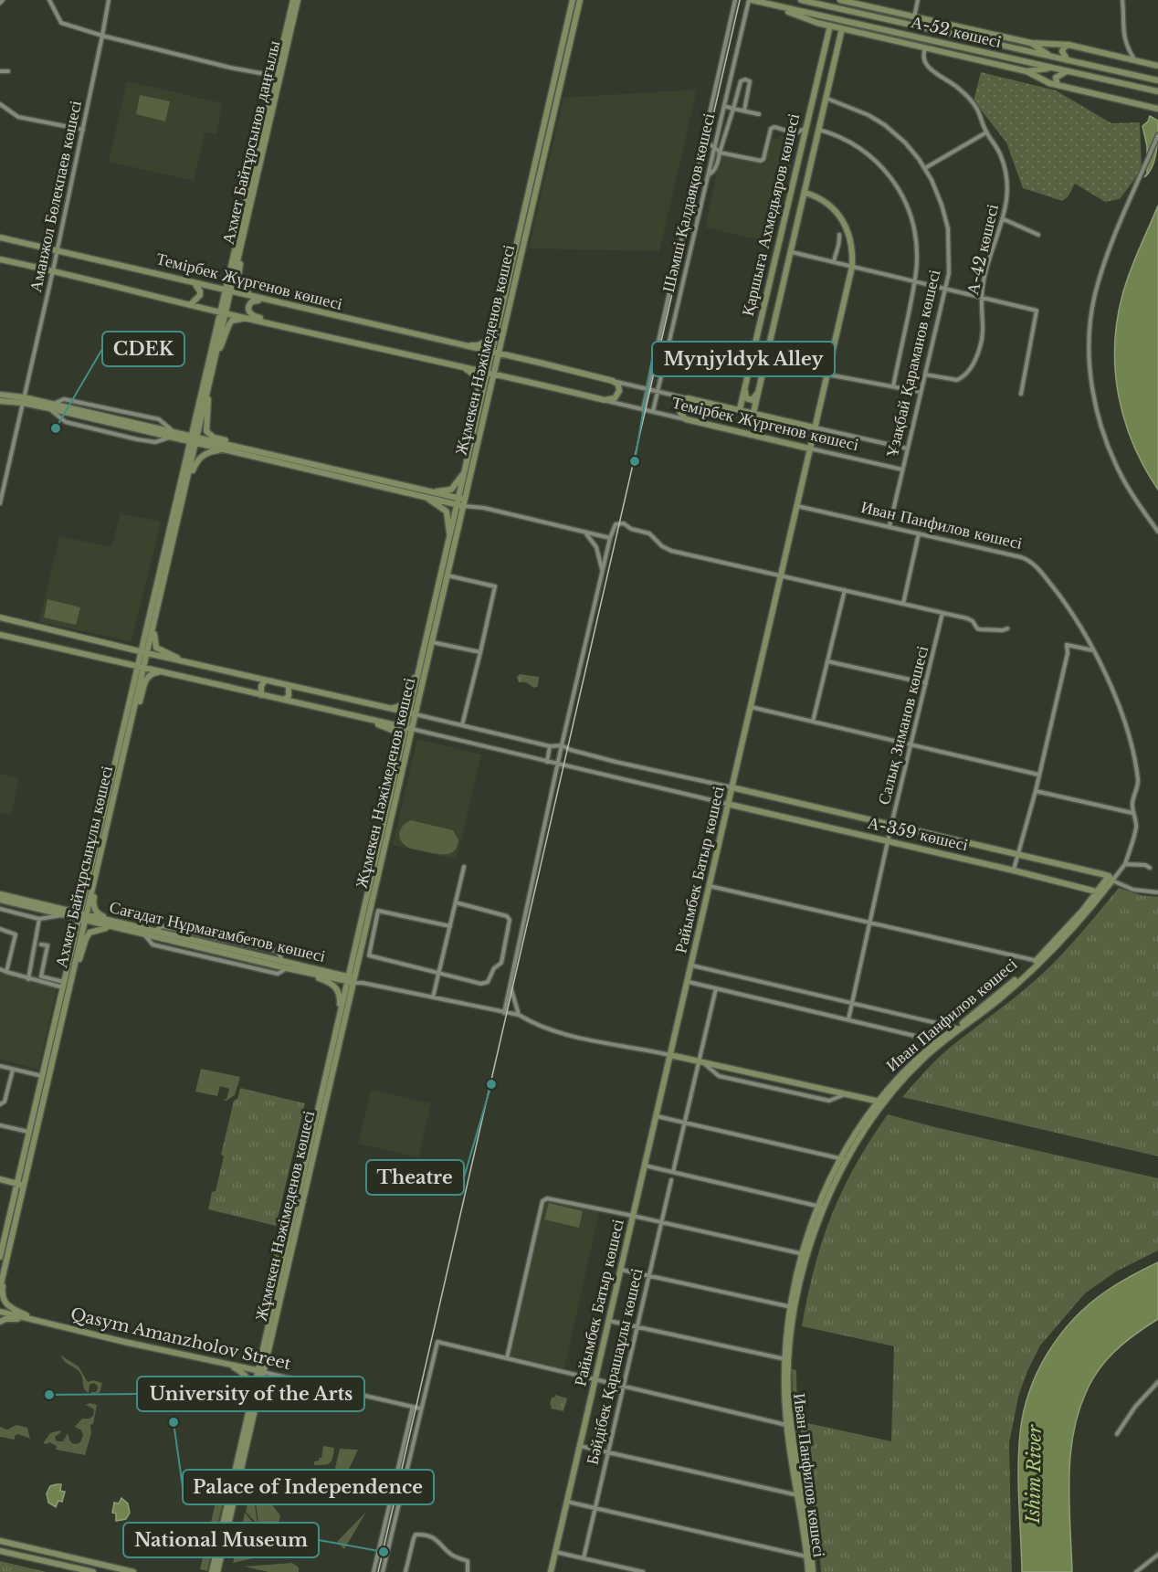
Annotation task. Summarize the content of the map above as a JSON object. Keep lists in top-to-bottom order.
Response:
{
  "streets": {
    "street": [
      "А-52 көшесі",
      "Ахмет Байтұрсынов даңғылы",
      "Аманжол Бөлекпаев көшесі",
      "Шәмші Қалдаяқов көшесі",
      "Қаршыға Ахмедьяров көшесі",
      "А-42 көшесі",
      "Темірбек Жүргенов көшесі",
      "Жұмекен Нәжімеденов көшесі",
      "Ұзақбай Қараманов көшесі",
      "Иван Панфилов көшесі",
      "Салық Зиманов көшесі",
      "А-359 көшесі",
      "Ахмет Байтұрсынұлы көшесі",
      "Райымбек Батыр көшесі",
      "Сағадат Нұрмағамбетов көшесі",
      "Qasym Amanzholov Street",
      "Бәйдібек Қарашаұлы көшесі"
    ]
  },
  "crossings": [
    ["А-52 көшесі", "Шәмші Қалдаяқов көшесі"],
    ["Ахмет Байтұрсынов даңғылы", "Темірбек Жүргенов көшесі"],
    ["Ахмет Байтұрсынов даңғылы", "Ахмет Байтұрсынұлы көшесі"],
    ["Аманжол Бөлекпаев көшесі", "Темірбек Жүргенов көшесі"],
    ["Шәмші Қалдаяқов көшесі", "Темірбек Жүргенов көшесі"],
    ["Қаршыға Ахмедьяров көшесі", "Темірбек Жүргенов көшесі"],
    ["Қаршыға Ахмедьяров көшесі", "Ұзақбай Қараманов көшесі"],
    ["Қаршыға Ахмедьяров көшесі", "Райымбек Батыр көшесі"],
    ["А-42 көшесі", "Ұзақбай Қараманов көшесі"],
    ["Темірбек Жүргенов көшесі", "Жұмекен Нәжімеденов көшесі"],
    ["Темірбек Жүргенов көшесі", "Ұзақбай Қараманов көшесі"],
    ["Темірбек Жүргенов көшесі", "Райымбек Батыр көшесі"],
    ["Жұмекен Нәжімеденов көшесі", "Сағадат Нұрмағамбетов көшесі"],
    ["Жұмекен Нәжімеденов көшесі", "Qasym Amanzholov Street"],
    ["Ұзақбай Қараманов көшесі", "Иван Панфилов көшесі"],
    ["Иван Панфилов көшесі", "А-359 көшесі"],
    ["Иван Панфилов көшесі", "Райымбек Батыр көшесі"],
    ["Салық Зиманов көшесі", "А-359 көшесі"],
    ["А-359 көшесі", "Райымбек Батыр көшесі"],
    ["Ахмет Байтұрсынұлы көшесі", "Сағадат Нұрмағамбетов көшесі"],
    ["Райымбек Батыр көшесі", "Сағадат Нұрмағамбетов көшесі"]
  ],
  "water": ["Ishim River"],
  "places": [
    "CDEK",
    "Mynjyldyk Alley",
    "Theatre",
    "University of the Arts",
    "Palace of Independence",
    "National Museum"
  ]
}
